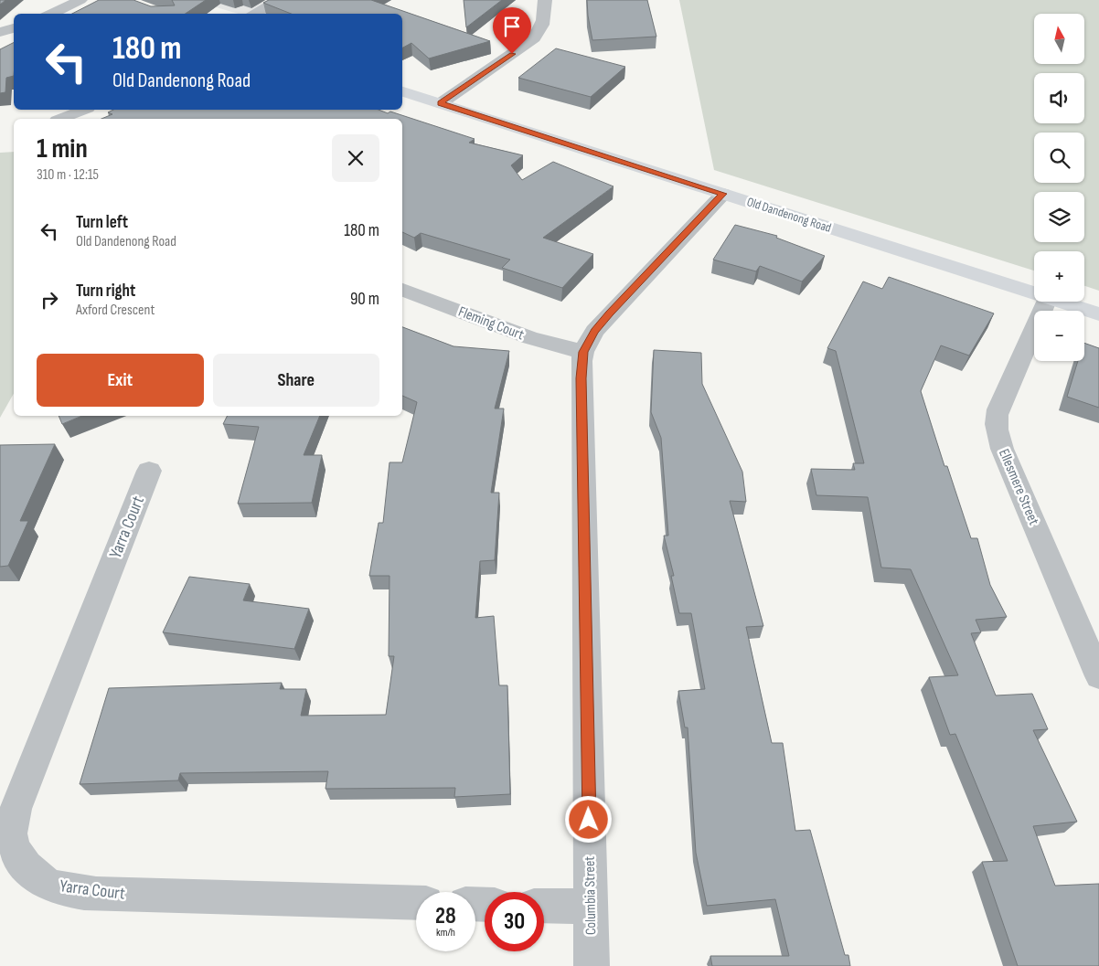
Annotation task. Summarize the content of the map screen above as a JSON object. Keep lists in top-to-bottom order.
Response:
{
  "streets": {
    "main road": ["Old Dandenong Road"],
    "street": [
      "Fleming Court",
      "Ellesmere Street",
      "Yarra Court",
      "Columbia Street"
    ]
  },
  "crossings": [
    ["Old Dandenong Road", "Columbia Street"],
    ["Fleming Court", "Columbia Street"]
  ],
  "north": "top",
  "page": {
    "map_buttons": ["+", "−"],
    "turn": ["180 m", "Old Dandenong Road"],
    "heading": ["1 min", "310 m · 12:15"],
    "list": [
      {
        "name": "Turn left",
        "note": "Old Dandenong Road",
        "value": "180 m"
      },
      {
        "name": "Turn right",
        "note": "Axford Crescent",
        "value": "90 m"
      }
    ],
    "buttons": ["Exit", "Share"],
    "speed": "28 km/h",
    "limit": "30"
  }
}
